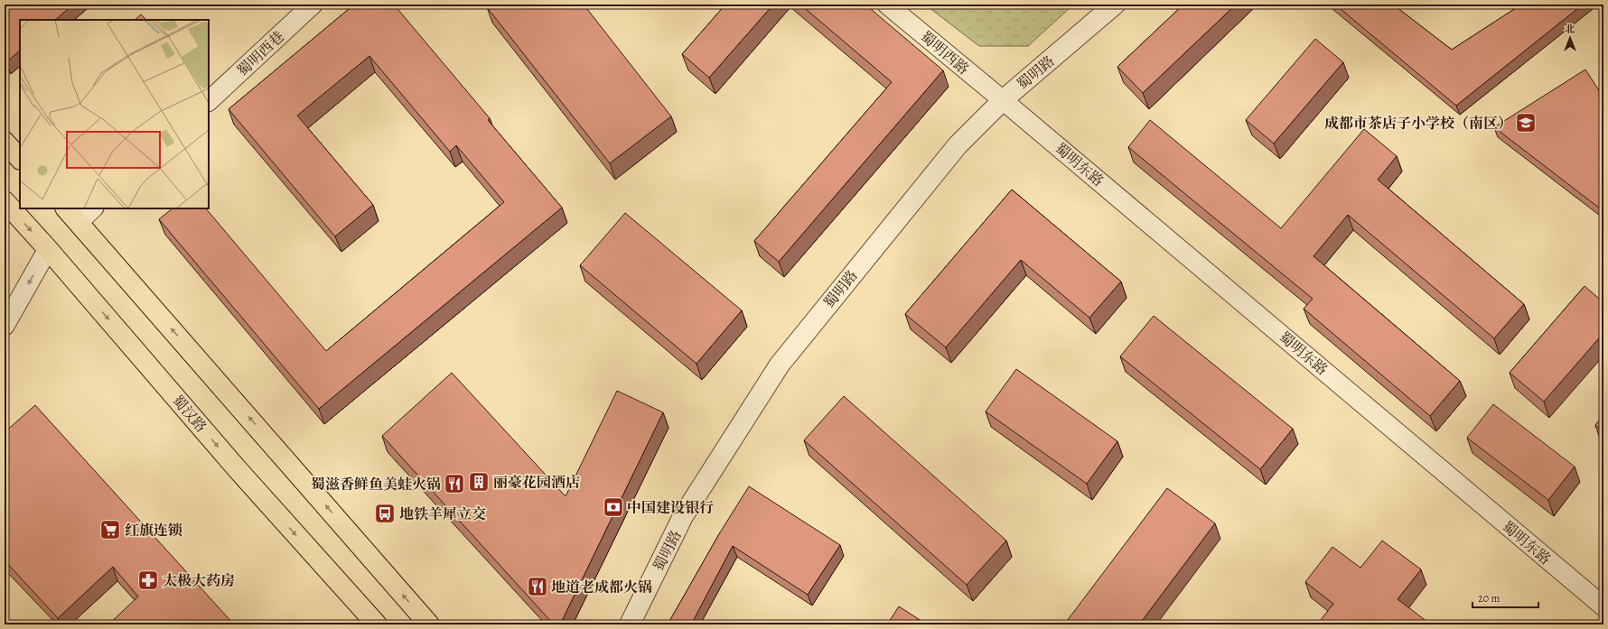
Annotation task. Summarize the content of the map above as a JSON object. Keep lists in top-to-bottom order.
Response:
{
  "streets": {
    "highway": ["蜀汉路"],
    "street": [
      "蜀明西路",
      "蜀明西巷",
      "蜀明路",
      "蜀明东路"
    ]
  },
  "crossings": [
    ["蜀明西路", "蜀明路"],
    ["蜀明西路", "蜀明东路"],
    ["蜀明路", "蜀明东路"]
  ],
  "places": {
    "school or university": ["成都市茶店子小学校（南区）"],
    "building": ["丽豪花园酒店"],
    "restaurant": ["蜀滋香鲜鱼美蛙火锅", "地道老成都火锅"],
    "bank": ["中国建设银行"],
    "bus stop": ["地铁羊犀立交"],
    "supermarket": ["红旗连锁"],
    "pharmacy": ["太极大药房"]
  },
  "scale_bar": "20 m",
  "north": "top"
}
